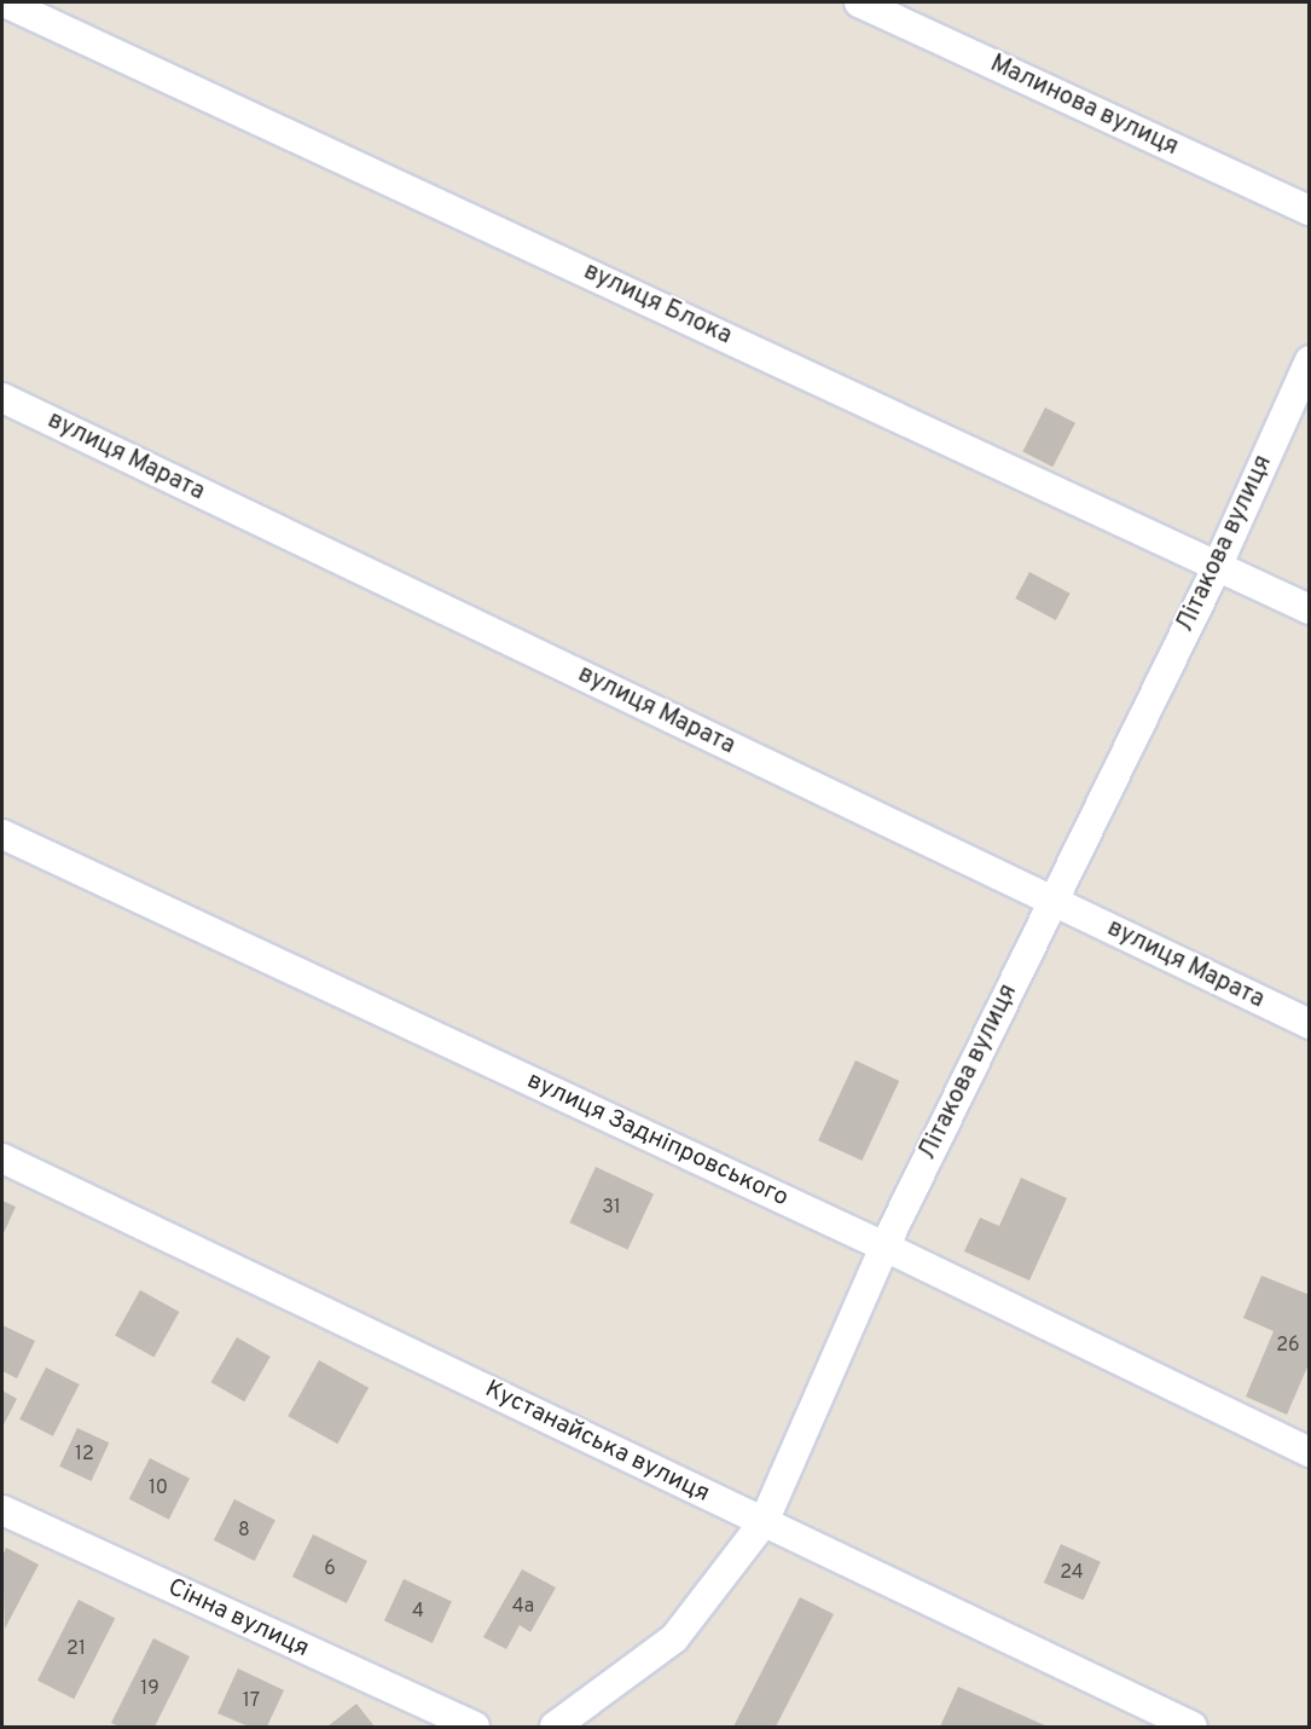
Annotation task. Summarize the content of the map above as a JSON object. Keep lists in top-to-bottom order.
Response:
{
  "streets": {
    "street": [
      "Малинова вулиця",
      "вулиця Блока",
      "вулиця Марата",
      "Літакова вулиця",
      "вулиця Задніпровського",
      "Кустанайська вулиця",
      "Сінна вулиця"
    ]
  },
  "crossings": [
    ["вулиця Блока", "Літакова вулиця"],
    ["вулиця Марата", "Літакова вулиця"],
    ["Літакова вулиця", "вулиця Задніпровського"],
    ["Літакова вулиця", "Кустанайська вулиця"]
  ],
  "house_numbers": [
    "31",
    "26",
    "12",
    "10",
    "8",
    "6",
    "24",
    "4а",
    "4",
    "21",
    "19",
    "17"
  ]
}
